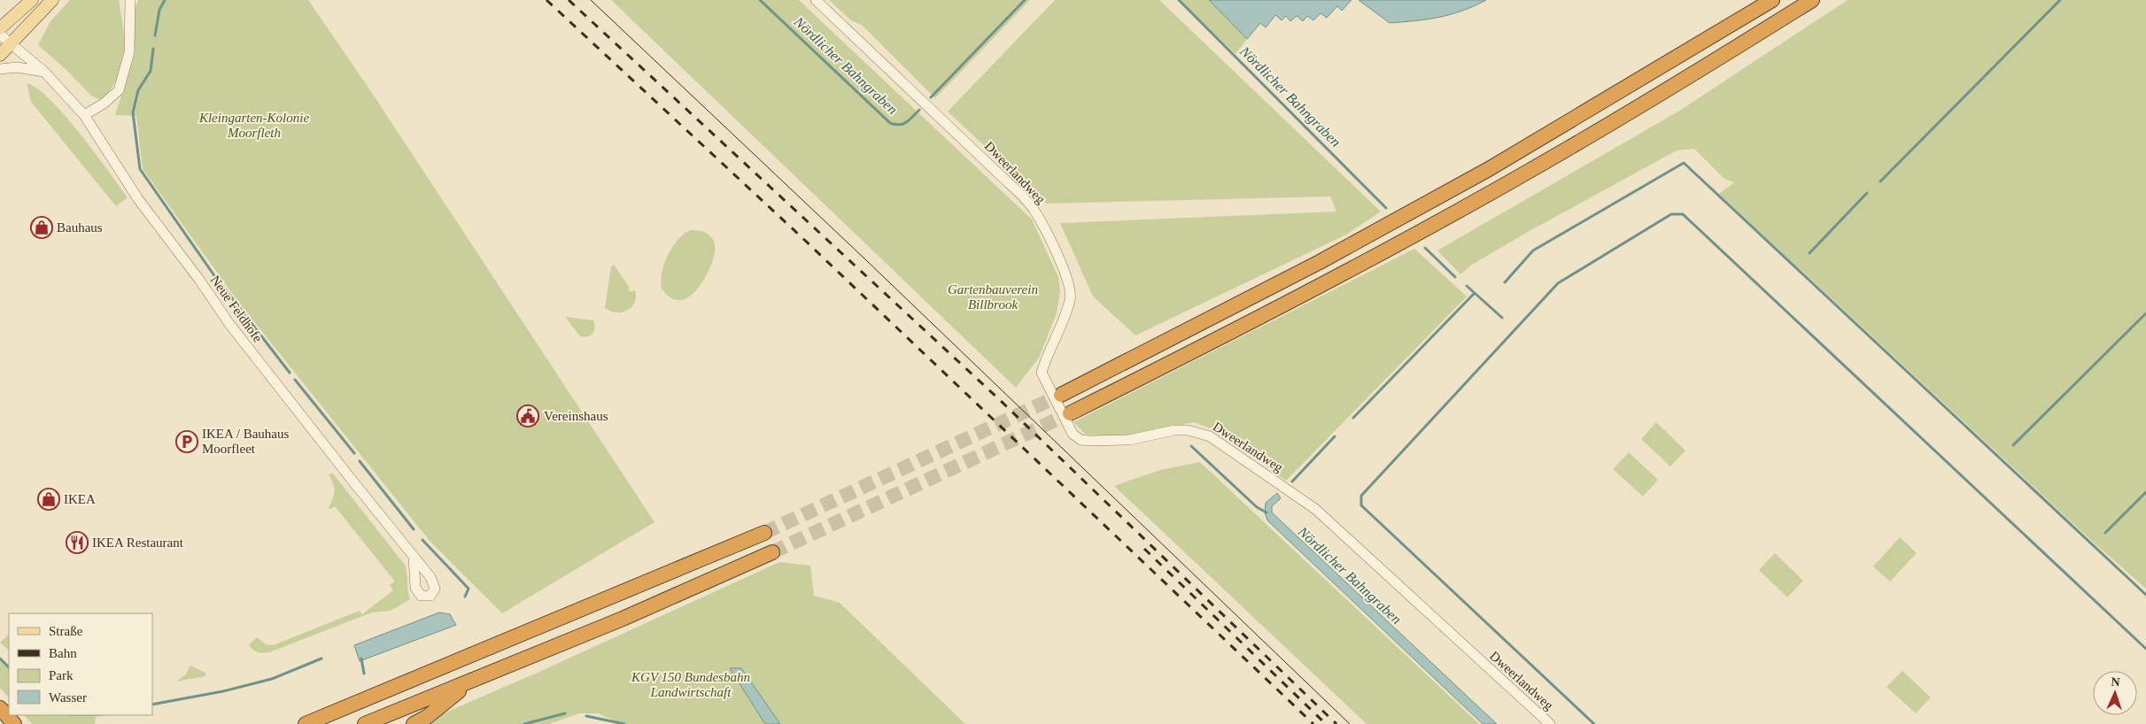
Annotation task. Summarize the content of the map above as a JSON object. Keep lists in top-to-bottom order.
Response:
{
  "streets": {
    "street": ["Dweerlandweg", "Neue Feldhofe"]
  },
  "water": ["Nördlicher Bahngraben"],
  "parks": ["Kleingarten-Kolonie Moorfleth", "Gartenbauverein Billbrook", "KGV 150 Bundesbahn Landwirtschaft"],
  "places": {
    "shop": ["Bauhaus", "IKEA"],
    "public building": ["Vereinshaus"],
    "parking": ["IKEA / Bauhaus Moorfleet"],
    "restaurant": ["IKEA Restaurant"]
  },
  "legend": [
    "Straße",
    "Bahn",
    "Park",
    "Wasser"
  ],
  "north": "top"
}
